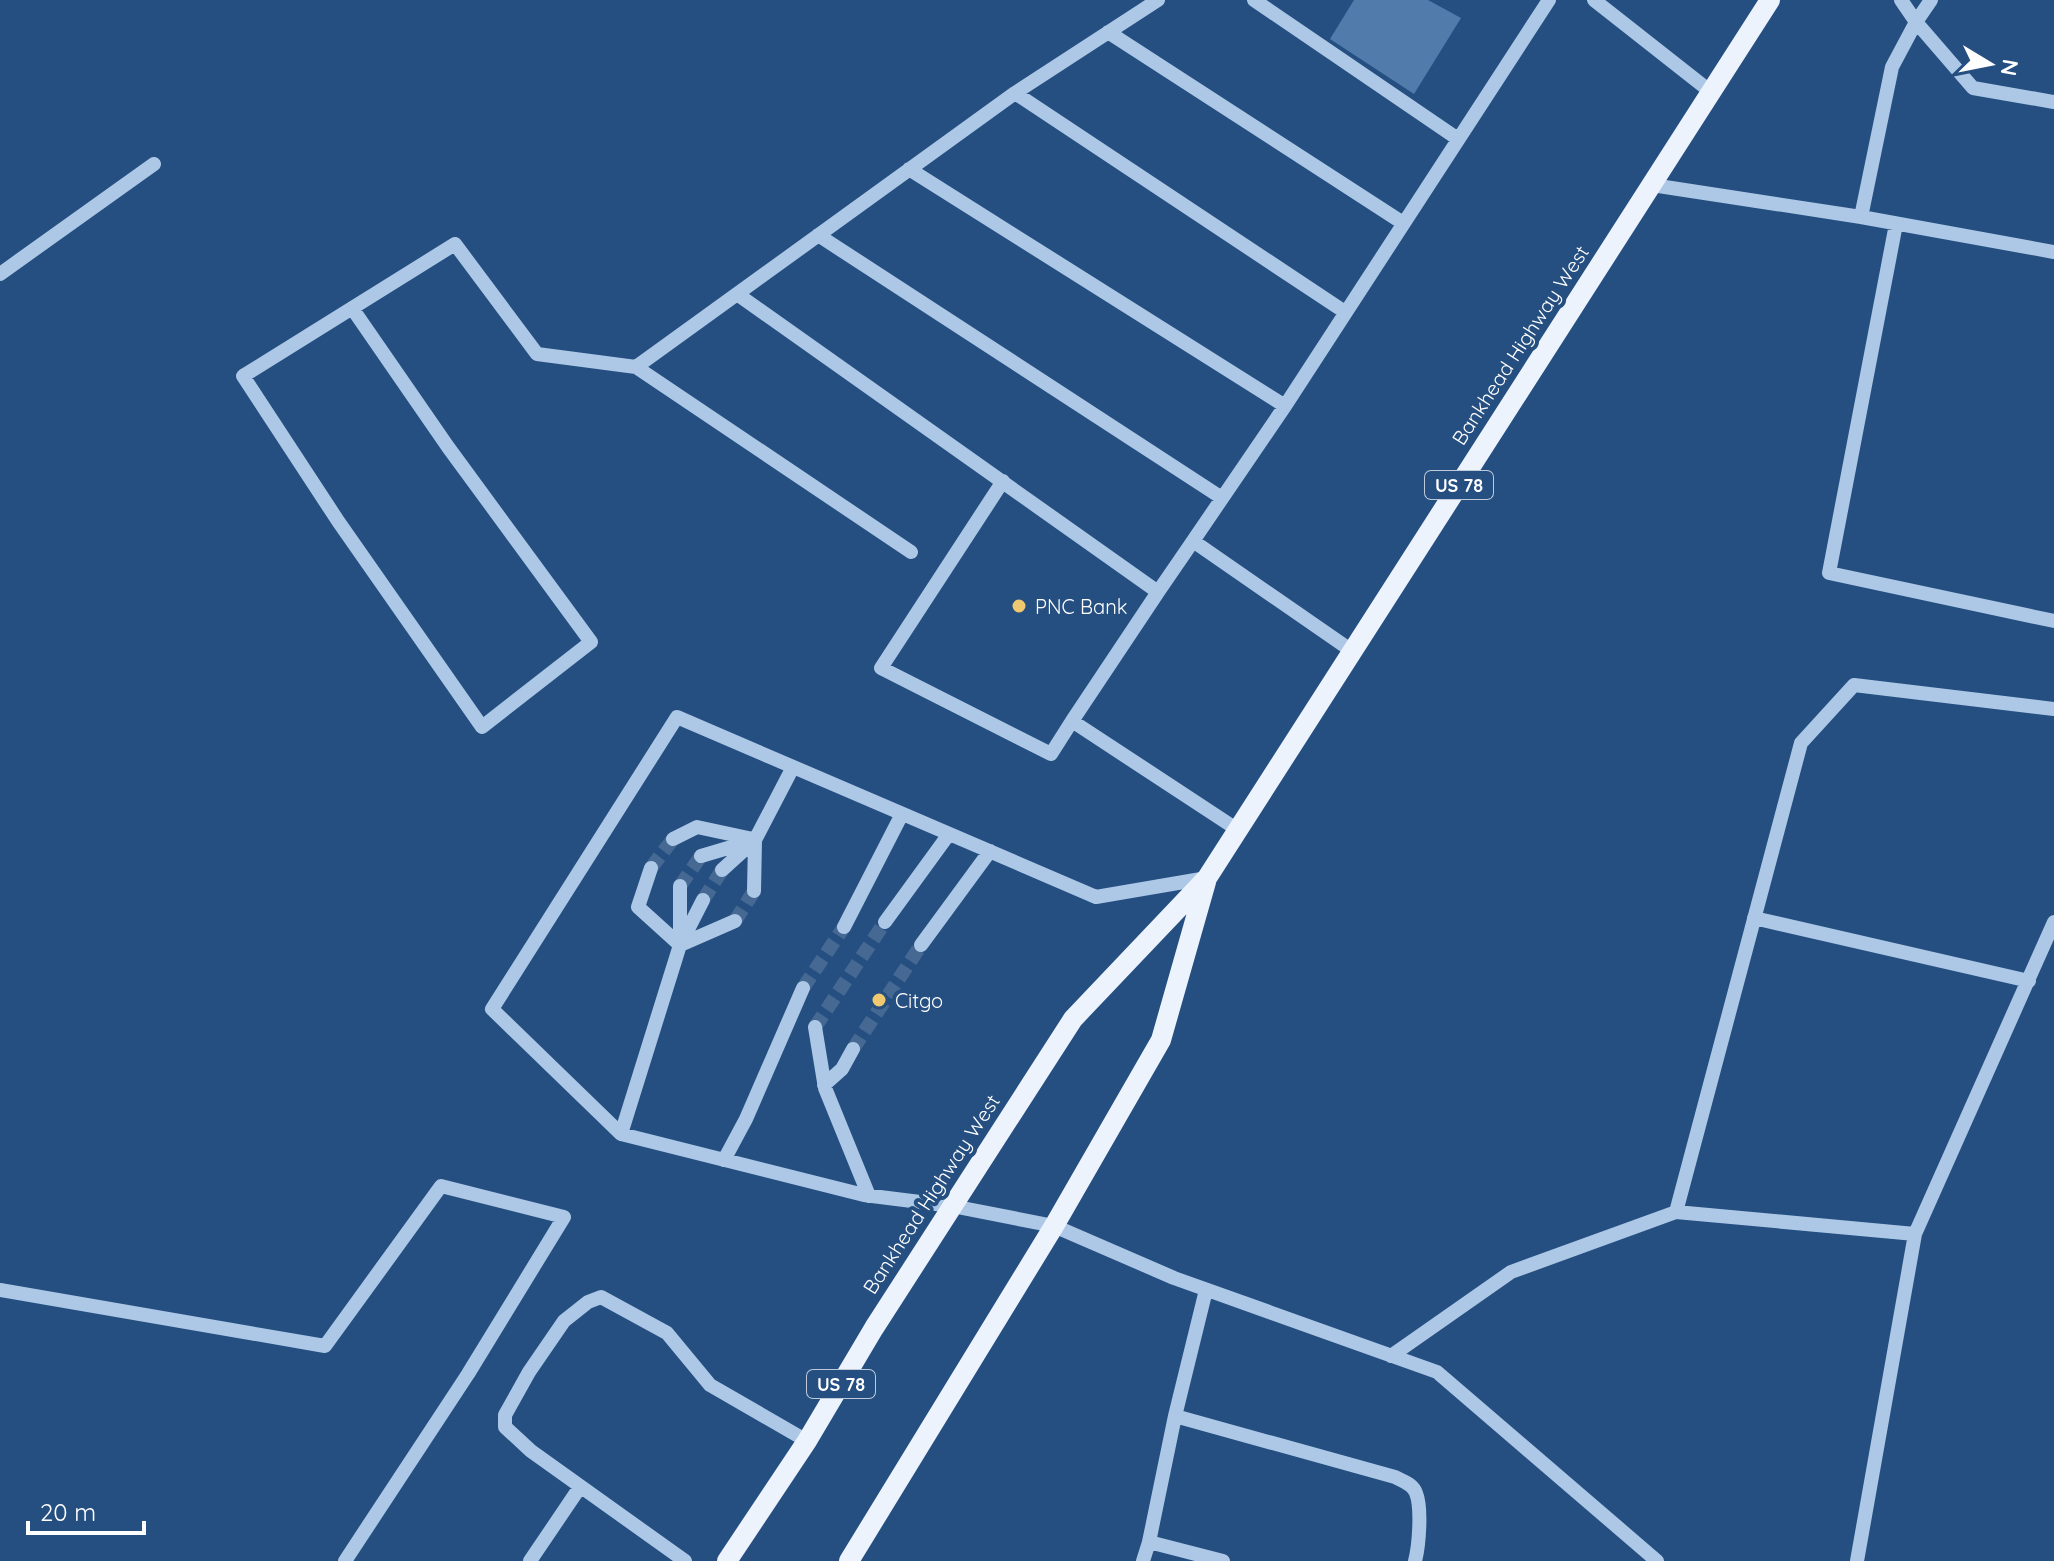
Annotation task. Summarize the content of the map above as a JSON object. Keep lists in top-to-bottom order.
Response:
{
  "streets": {
    "main road": ["Bankhead Highway West", "US 78"]
  },
  "places": ["PNC Bank", "Citgo"],
  "scale_bar": "20 m",
  "north": "right"
}
